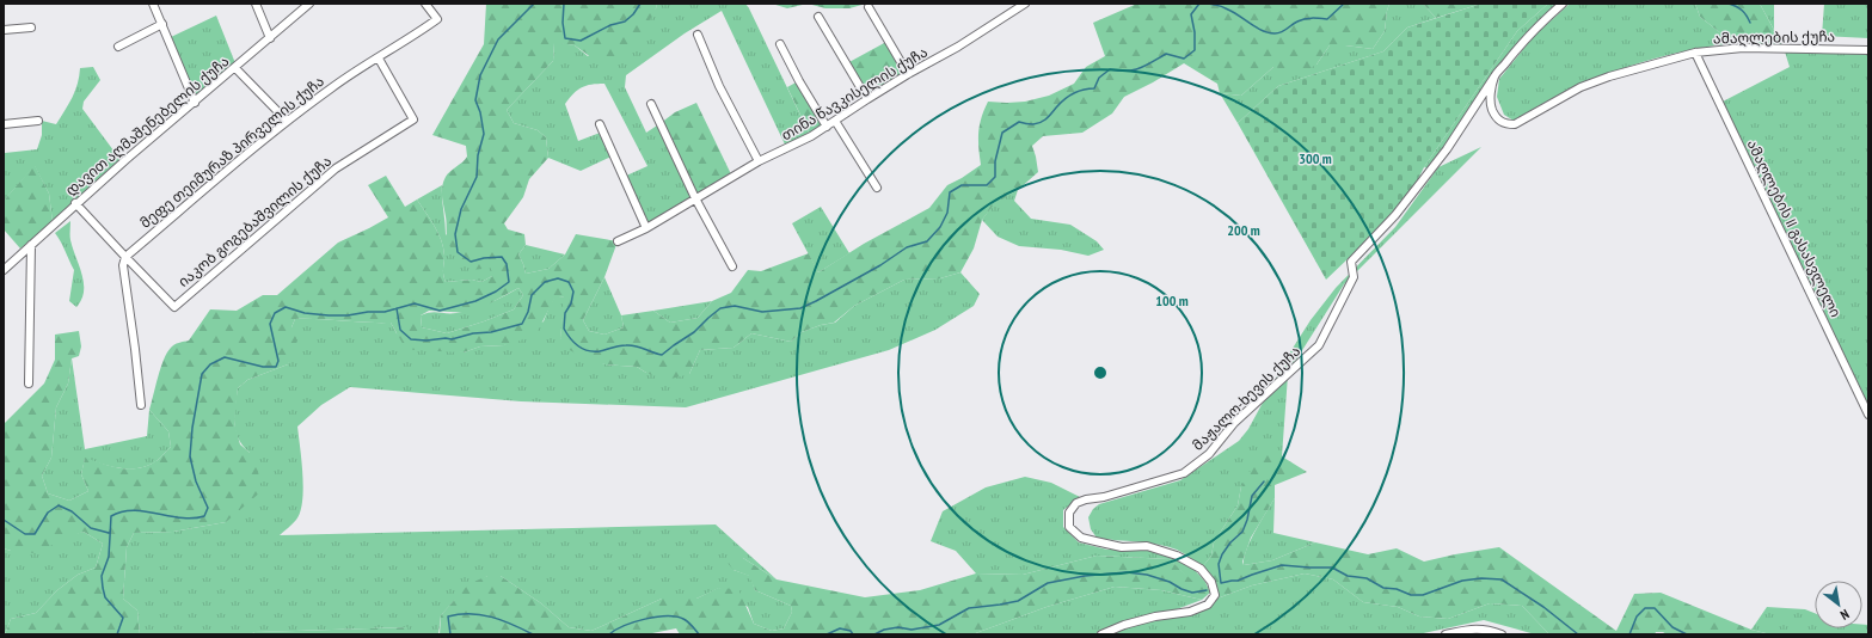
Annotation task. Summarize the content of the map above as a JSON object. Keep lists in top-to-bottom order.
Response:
{
  "streets": {
    "street": [
      "ამაღლების ქუჩა",
      "თინა წავკისელის ქუჩა",
      "დავით აღმაშენებელის ქუჩა",
      "მეფე თეიმურაზ პირველის ქუჩა",
      "იაკობ გოგებაშვილის ქუჩა",
      "ამაღლების II გასასვლელი",
      "მაჟალო-ხევის ქუჩა"
    ]
  },
  "crossings": [
    ["ამაღლების ქუჩა", "ამაღლების II გასასვლელი"],
    ["ამაღლების ქუჩა", "მაჟალო-ხევის ქუჩა"],
    ["დავით აღმაშენებელის ქუჩა", "იაკობ გოგებაშვილის ქუჩა"],
    ["მეფე თეიმურაზ პირველის ქუჩა", "იაკობ გოგებაშვილის ქუჩა"]
  ],
  "north": "bottom right",
  "rings": ["300 m", "200 m", "100 m"]
}
